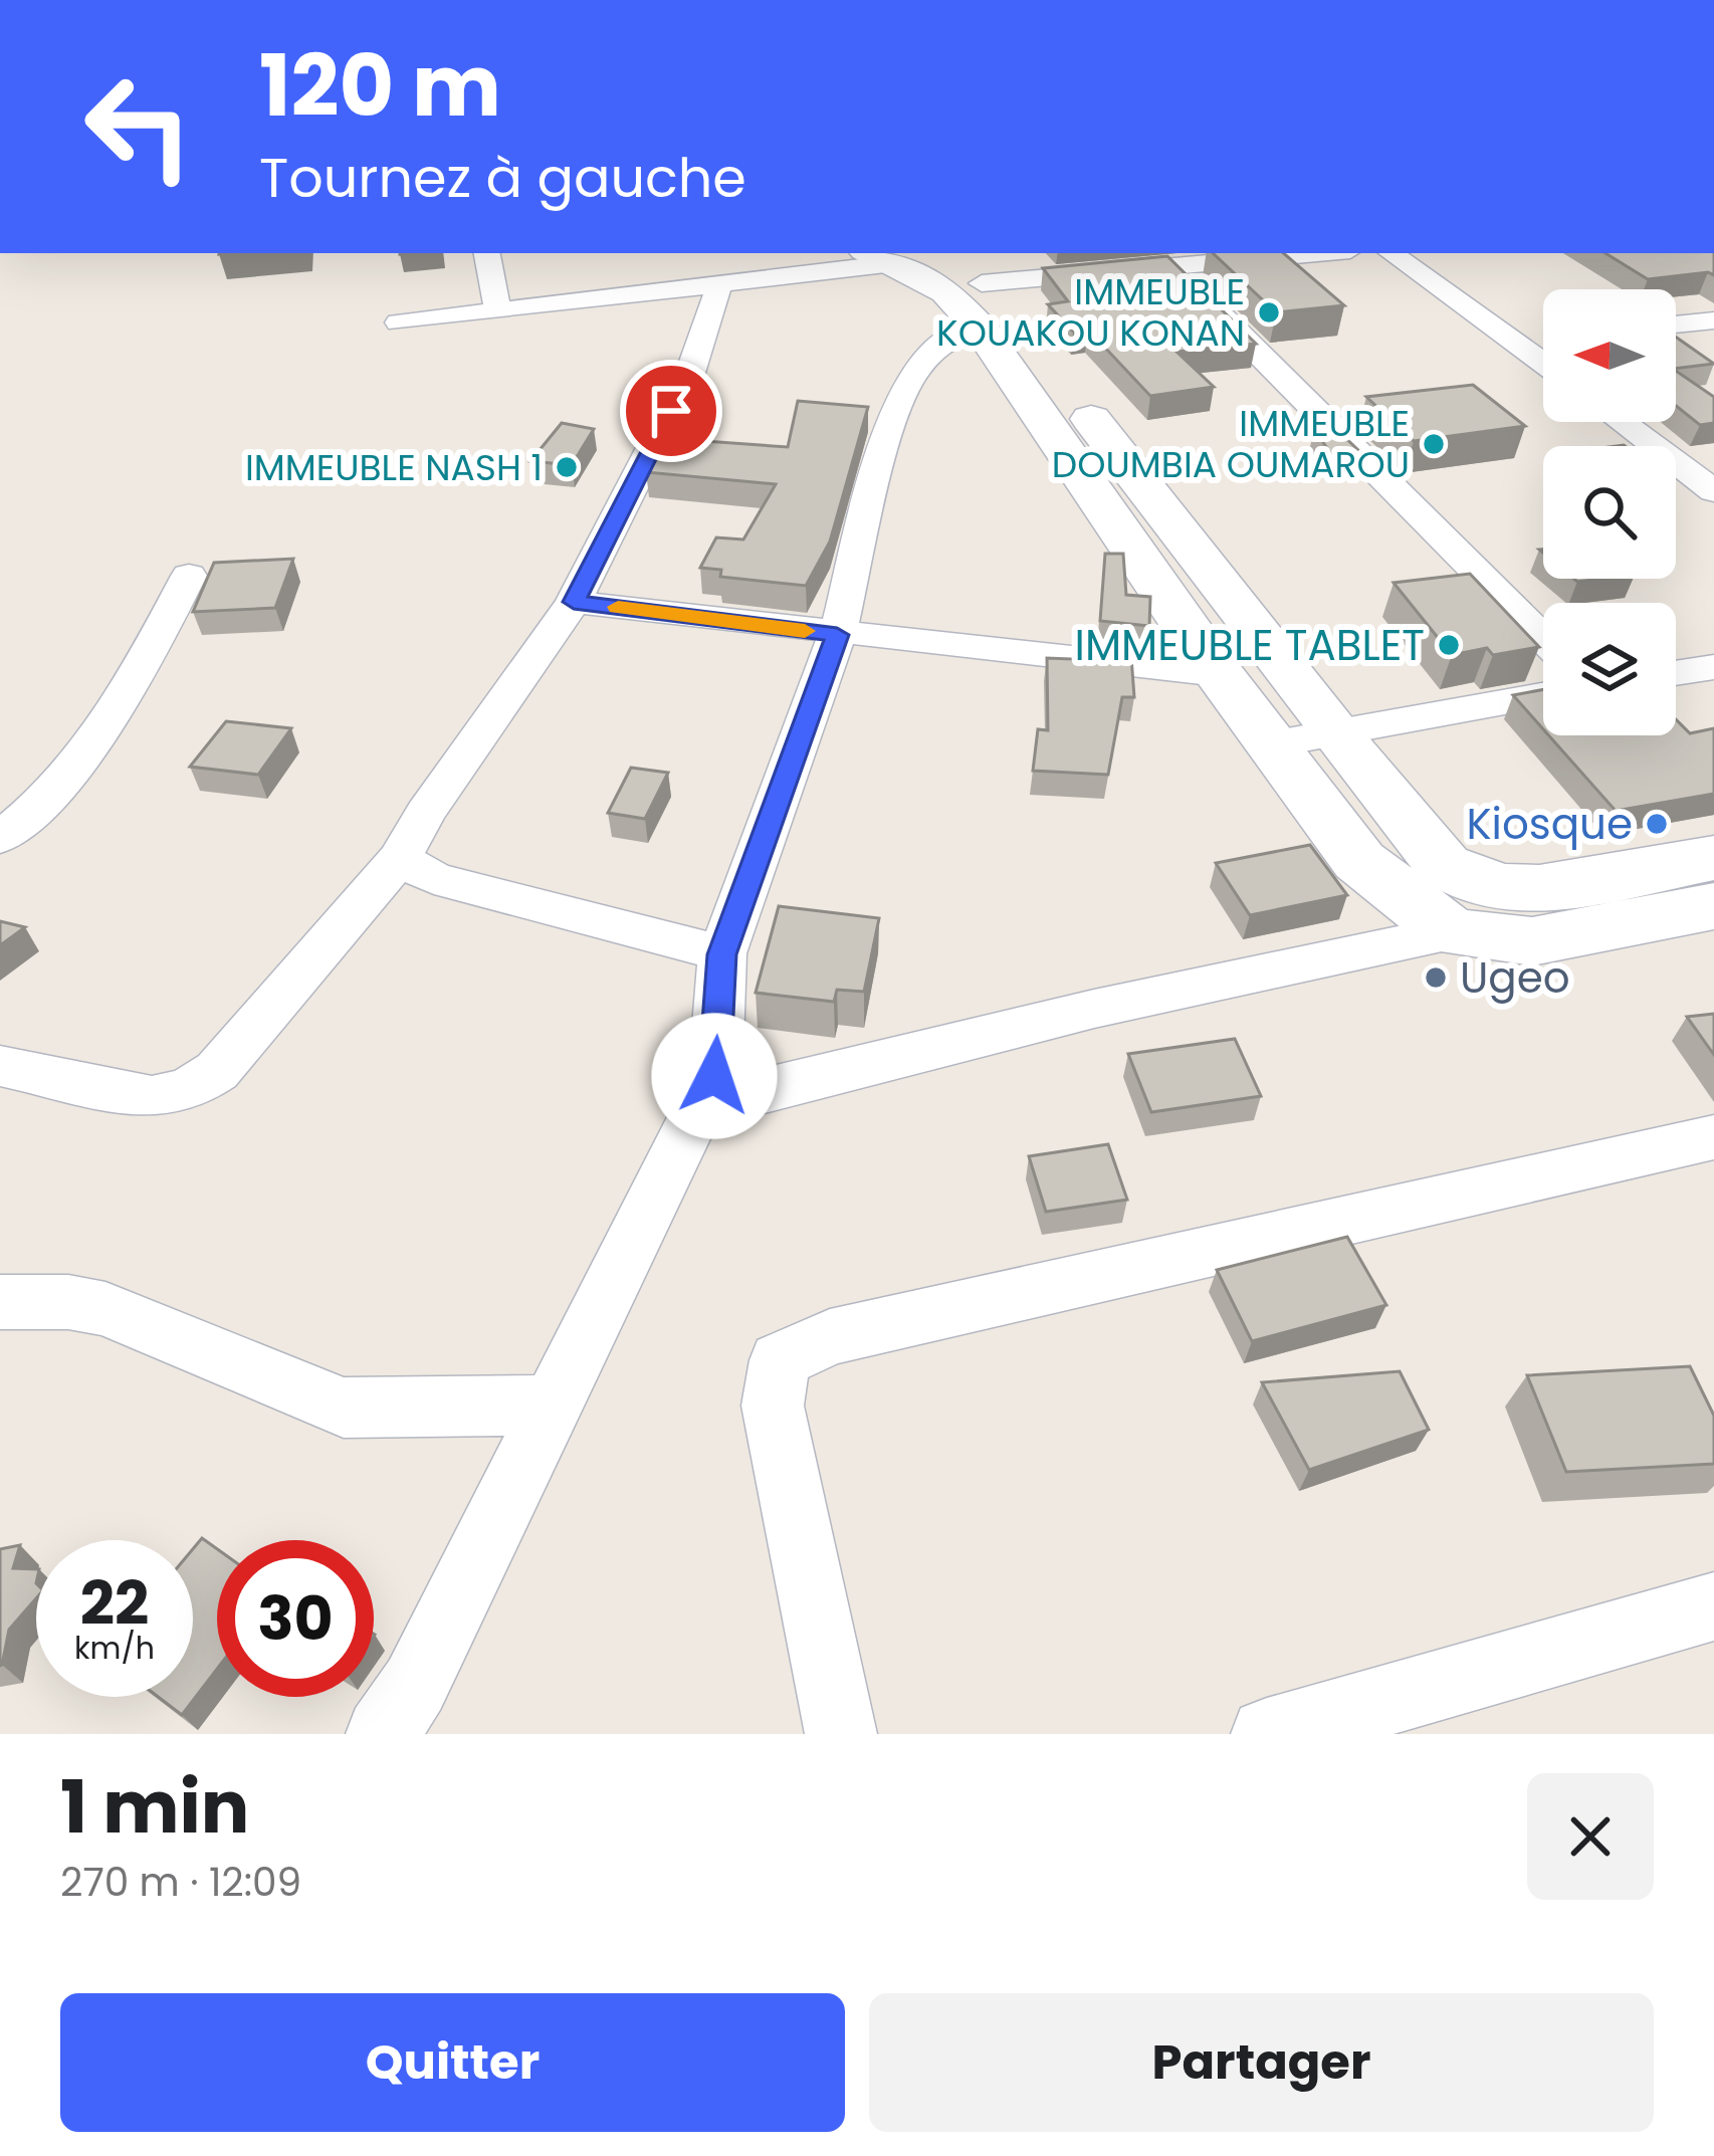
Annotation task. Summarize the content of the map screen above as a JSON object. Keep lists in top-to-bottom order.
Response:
{
  "places": [
    "IMMEUBLE KOUAKOU KONAN",
    "IMMEUBLE DOUMBIA OUMAROU",
    "IMMEUBLE NASH 1",
    "IMMEUBLE TABLET",
    "Kiosque",
    "Ugeo"
  ],
  "north": "left",
  "page": {
    "turn": ["120 m", "Tournez à gauche"],
    "speed": "22 km/h",
    "limit": "30",
    "heading": ["1 min", "270 m · 12:09"],
    "buttons": ["Quitter", "Partager"]
  }
}
